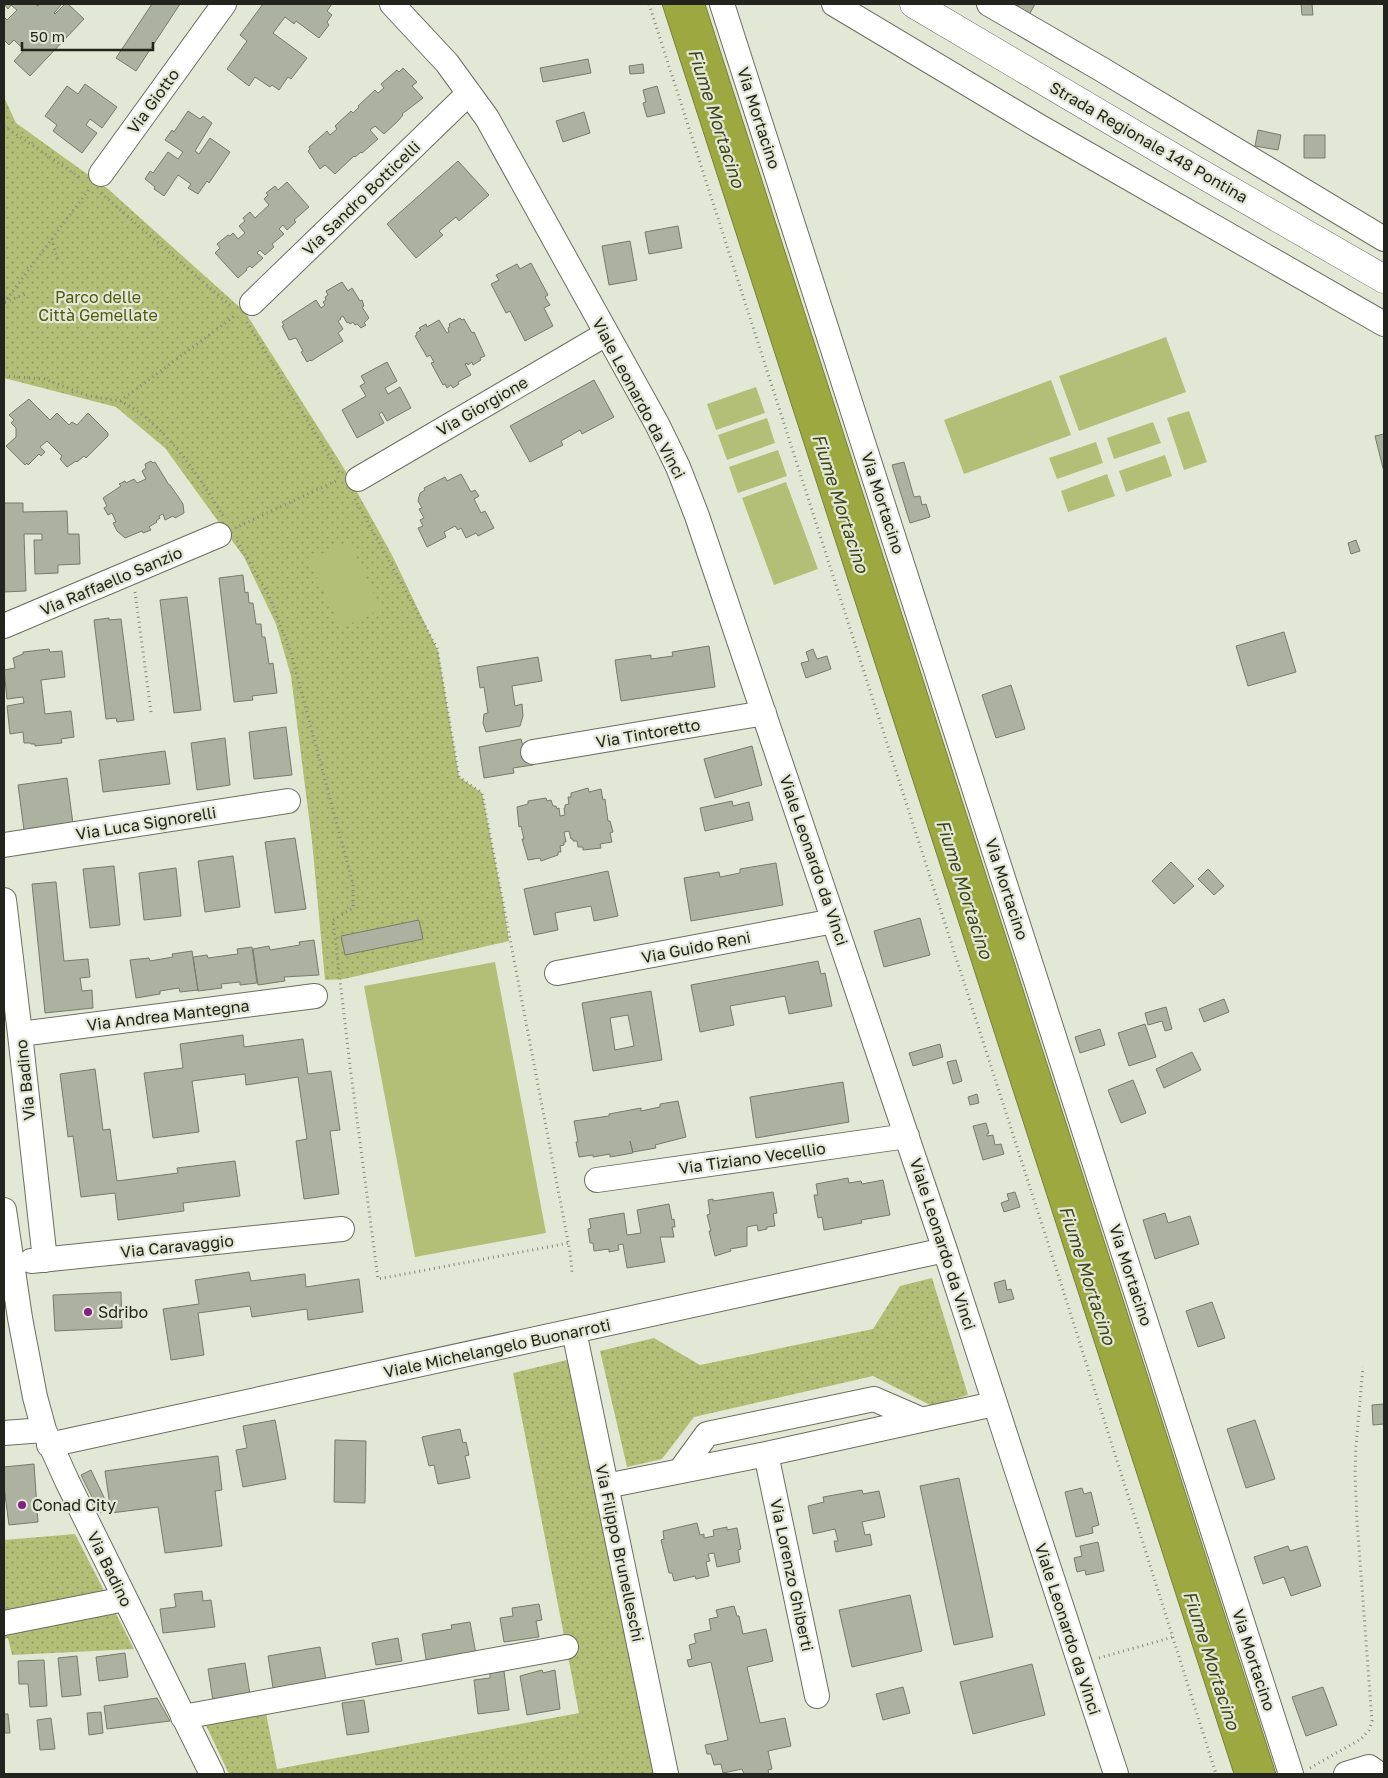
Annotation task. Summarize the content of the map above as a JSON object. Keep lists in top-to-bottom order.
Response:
{
  "streets": {
    "main road": ["Strada Regionale 148 Pontina"],
    "street": [
      "Via Giotto",
      "Via Mortacino",
      "Via Sandro Botticelli",
      "Viale Leonardo da Vinci",
      "Via Giorgione",
      "Via Raffaello Sanzio",
      "Via Tintoretto",
      "Via Luca Signorelli",
      "Via Guido Reni",
      "Via Andrea Mantegna",
      "Via Badino",
      "Via Tiziano Vecellio",
      "Via Caravaggio",
      "Viale Michelangelo Buonarroti",
      "Via Filippo Brunelleschi",
      "Via Lorenzo Ghiberti"
    ]
  },
  "crossings": [
    ["Via Sandro Botticelli", "Viale Leonardo da Vinci"],
    ["Viale Leonardo da Vinci", "Via Giorgione"],
    ["Viale Leonardo da Vinci", "Via Tintoretto"],
    ["Viale Leonardo da Vinci", "Via Guido Reni"],
    ["Viale Leonardo da Vinci", "Via Tiziano Vecellio"],
    ["Viale Leonardo da Vinci", "Viale Michelangelo Buonarroti"],
    ["Via Andrea Mantegna", "Via Badino"],
    ["Via Badino", "Via Caravaggio"],
    ["Via Badino", "Viale Michelangelo Buonarroti"],
    ["Viale Michelangelo Buonarroti", "Via Filippo Brunelleschi"]
  ],
  "water": ["Fiume Mortacino"],
  "parks": ["Parco delle Città Gemellate"],
  "places": ["Sdribo", "Conad City"],
  "scale_bar": "50 m"
}
